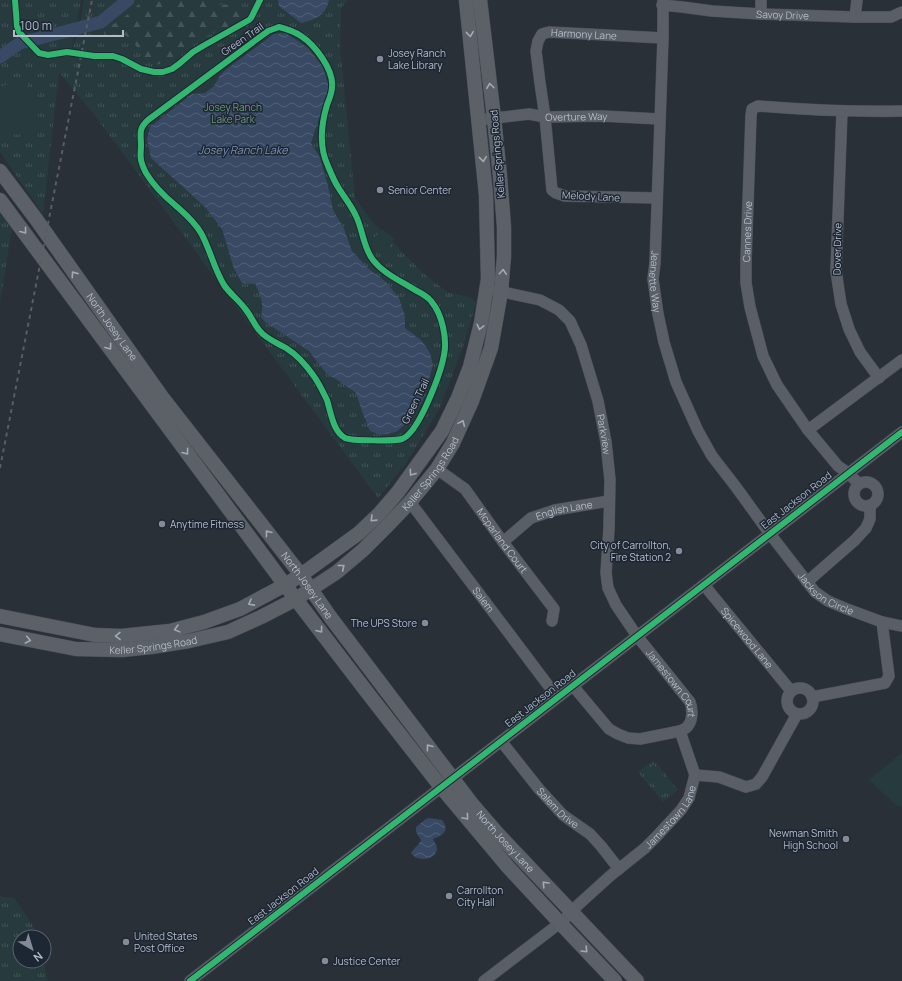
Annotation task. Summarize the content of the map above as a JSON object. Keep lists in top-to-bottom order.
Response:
{
  "streets": {
    "main road": ["Keller Springs Road", "North Josey Lane"],
    "street": [
      "Savoy Drive",
      "Harmony Lane",
      "Overture Way",
      "Melody Lane",
      "Cannes Drive",
      "Dover Drive",
      "Jeanette Way",
      "Parkview",
      "East Jackson Road",
      "English Lane",
      "Mcparland Court",
      "Jackson Circle",
      "Salem",
      "Spicewood Lane",
      "Jamestown Court",
      "Salem Drive",
      "Jamestown Lane"
    ],
    "cycle path": ["Green Trail"]
  },
  "crossings": [
    ["Savoy Drive", "Jeanette Way"],
    ["Harmony Lane", "Overture Way"],
    ["Harmony Lane", "Melody Lane"],
    ["Harmony Lane", "Jeanette Way"],
    ["Overture Way", "Keller Springs Road"],
    ["Overture Way", "Melody Lane"],
    ["Overture Way", "Jeanette Way"],
    ["Keller Springs Road", "North Josey Lane"],
    ["Keller Springs Road", "Parkview"],
    ["Keller Springs Road", "Mcparland Court"],
    ["Keller Springs Road", "Salem"],
    ["Melody Lane", "Jeanette Way"],
    ["Cannes Drive", "Dover Drive"],
    ["Cannes Drive", "East Jackson Road"],
    ["Jeanette Way", "East Jackson Road"],
    ["Jeanette Way", "Jackson Circle"],
    ["North Josey Lane", "East Jackson Road"],
    ["North Josey Lane", "Jamestown Lane"],
    ["Parkview", "East Jackson Road"],
    ["Parkview", "English Lane"],
    ["Parkview", "Jamestown Court"],
    ["East Jackson Road", "Jackson Circle"],
    ["East Jackson Road", "Salem"],
    ["East Jackson Road", "Spicewood Lane"],
    ["East Jackson Road", "Jamestown Court"],
    ["East Jackson Road", "Salem Drive"],
    ["English Lane", "Mcparland Court"],
    ["Jamestown Court", "Jamestown Lane"],
    ["Salem Drive", "Jamestown Lane"]
  ],
  "water": ["Josey Ranch Lake"],
  "parks": ["Josey Ranch Lake Park"],
  "places": [
    "Josey Ranch Lake Library",
    "Senior Center",
    "Anytime Fitness",
    "City of Carrollton, Fire Station 2",
    "The UPS Store",
    "Newman Smith High School",
    "Carrollton City Hall",
    "United States Post Office",
    "Justice Center"
  ],
  "scale_bar": "100 m",
  "north": "bottom right"
}
